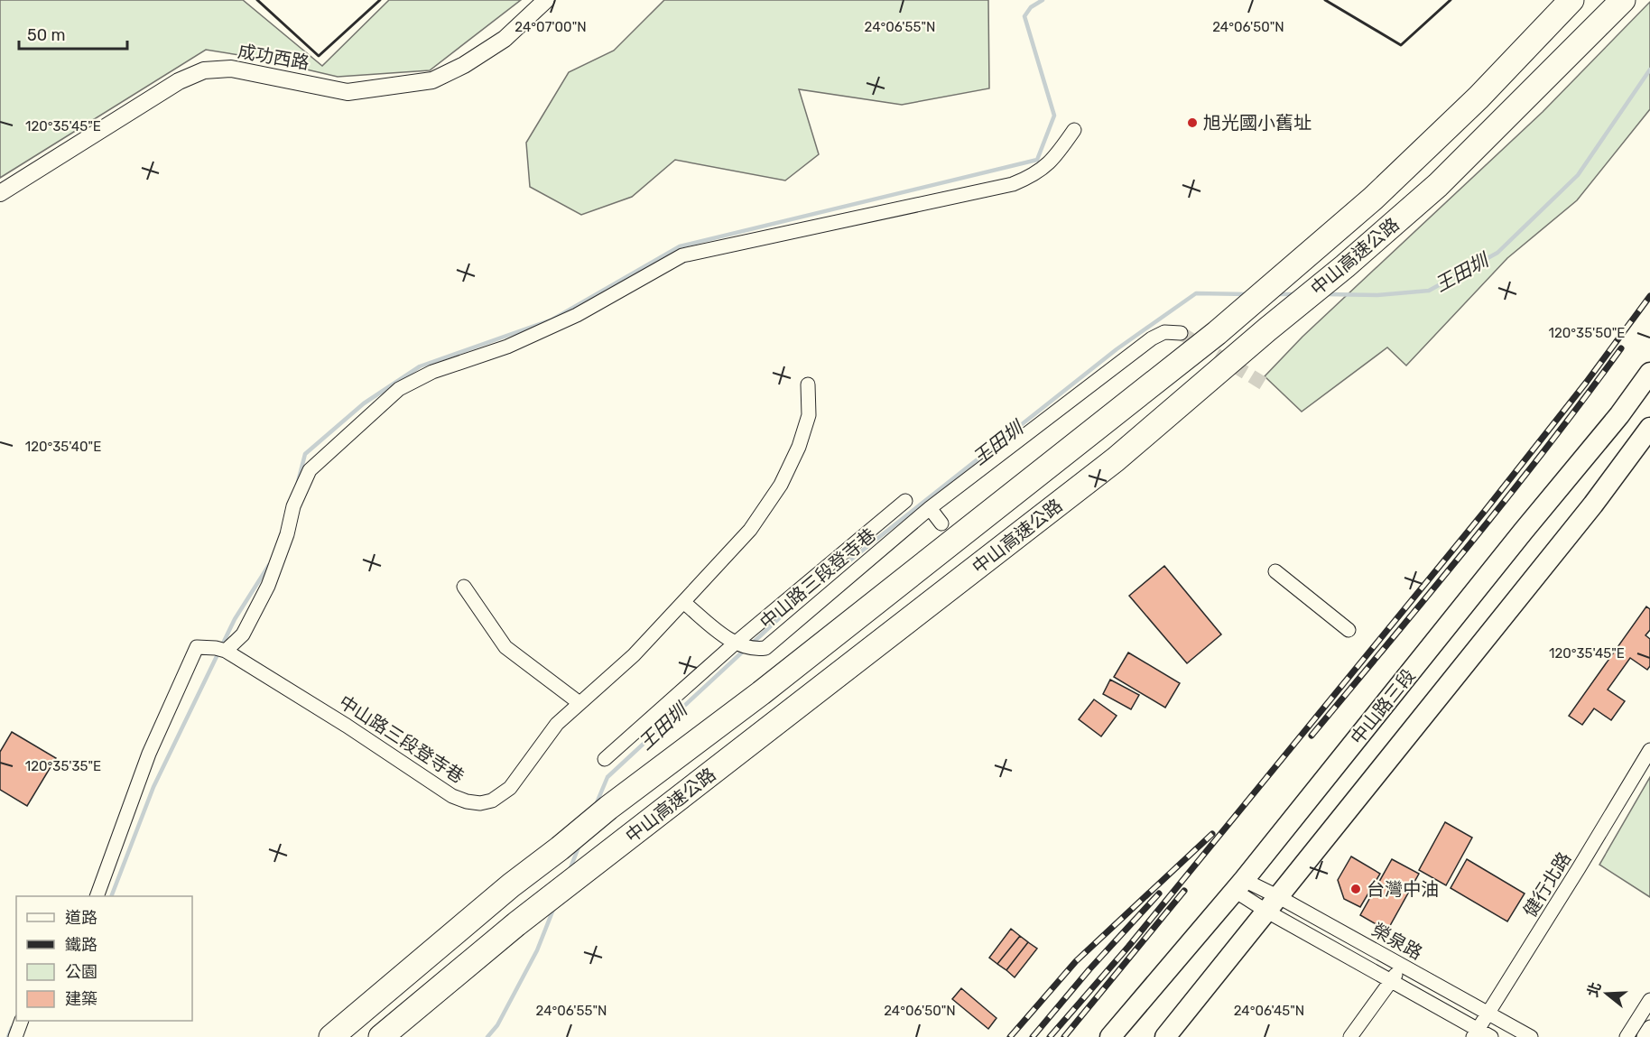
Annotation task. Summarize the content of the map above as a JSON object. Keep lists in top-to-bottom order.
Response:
{
  "streets": {
    "highway": ["中山高速公路"],
    "main road": ["中山路三段"],
    "street": [
      "成功西路",
      "中山路三段登寺巷",
      "健行北路",
      "榮泉路"
    ]
  },
  "crossings": [
    ["中山路三段", "榮泉路"],
    ["健行北路", "榮泉路"]
  ],
  "water": ["王田圳"],
  "places": ["旭光國小舊址", "台灣中油"],
  "legend": [
    "道路",
    "鐵路",
    "公園",
    "建築"
  ],
  "scale_bar": "50 m",
  "north": "left",
  "coordinates": [
    "24°07'00\"N",
    "24°06'55\"N",
    "24°06'50\"N",
    "120°35'45\"E",
    "120°35'50\"E",
    "120°35'40\"E",
    "120°35'35\"E",
    "24°06'45\"N"
  ]
}
